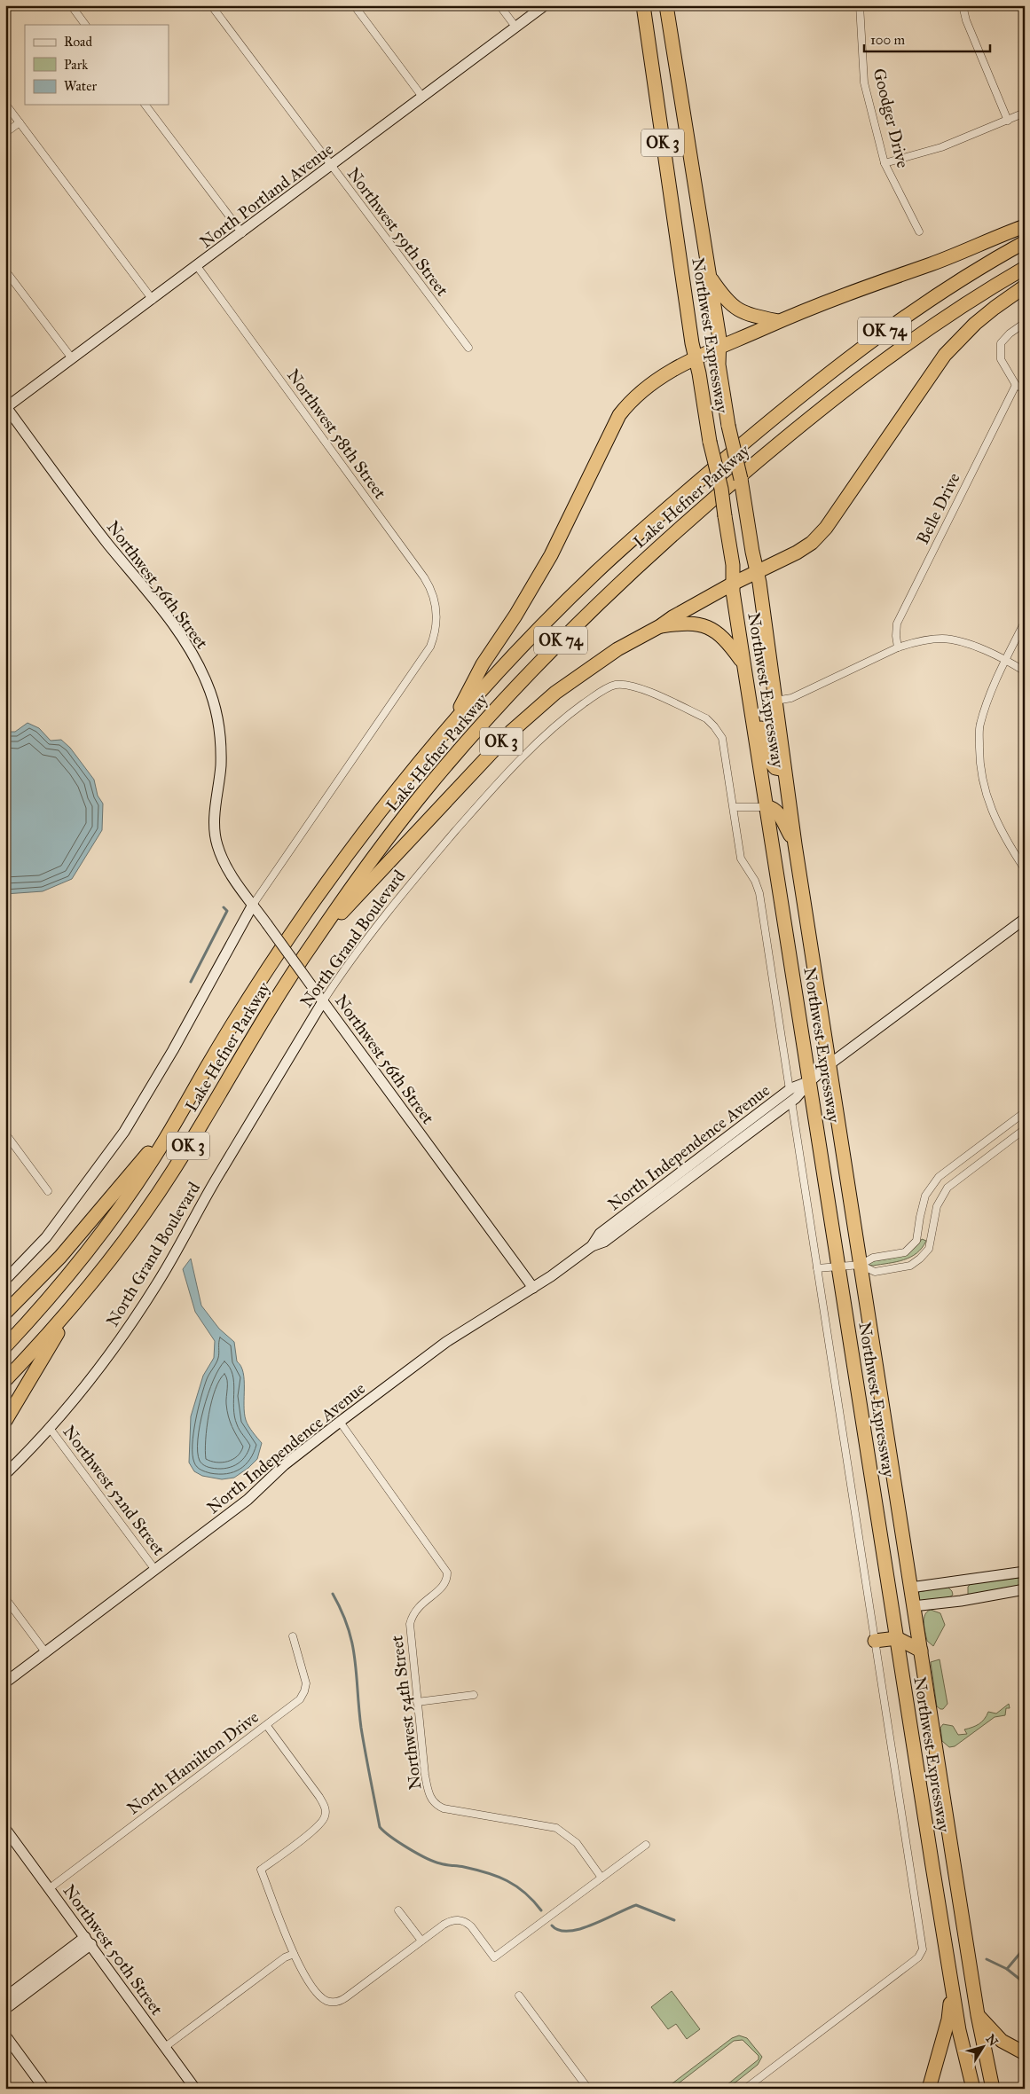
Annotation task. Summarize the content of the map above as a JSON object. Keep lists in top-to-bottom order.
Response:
{
  "streets": {
    "highway": [
      "OK 3",
      "OK 74",
      "Northwest Expressway",
      "Lake Hefner Parkway"
    ],
    "street": [
      "Goodger Drive",
      "North Portland Avenue",
      "Northwest 59th Street",
      "Northwest 58th Street",
      "Belle Drive",
      "Northwest 56th Street",
      "North Grand Boulevard",
      "North Independence Avenue",
      "Northwest 52nd Street",
      "Northwest 54th Street",
      "North Hamilton Drive",
      "Northwest 50th Street"
    ]
  },
  "crossings": [
    ["OK 3", "Northwest Expressway"],
    ["OK 3", "Lake Hefner Parkway"],
    ["North Portland Avenue", "Northwest 59th Street"],
    ["North Portland Avenue", "Northwest 58th Street"],
    ["North Portland Avenue", "Northwest 56th Street"],
    ["Northwest Expressway", "North Independence Avenue"],
    ["Northwest 58th Street", "Northwest 56th Street"],
    ["Northwest 56th Street", "North Grand Boulevard"],
    ["Northwest 56th Street", "North Independence Avenue"],
    ["North Grand Boulevard", "Northwest 52nd Street"],
    ["North Independence Avenue", "Northwest 52nd Street"],
    ["North Independence Avenue", "Northwest 54th Street"],
    ["North Hamilton Drive", "Northwest 50th Street"]
  ],
  "legend": ["Road", "Park", "Water"],
  "scale_bar": "100 m",
  "north": "top right"
}
